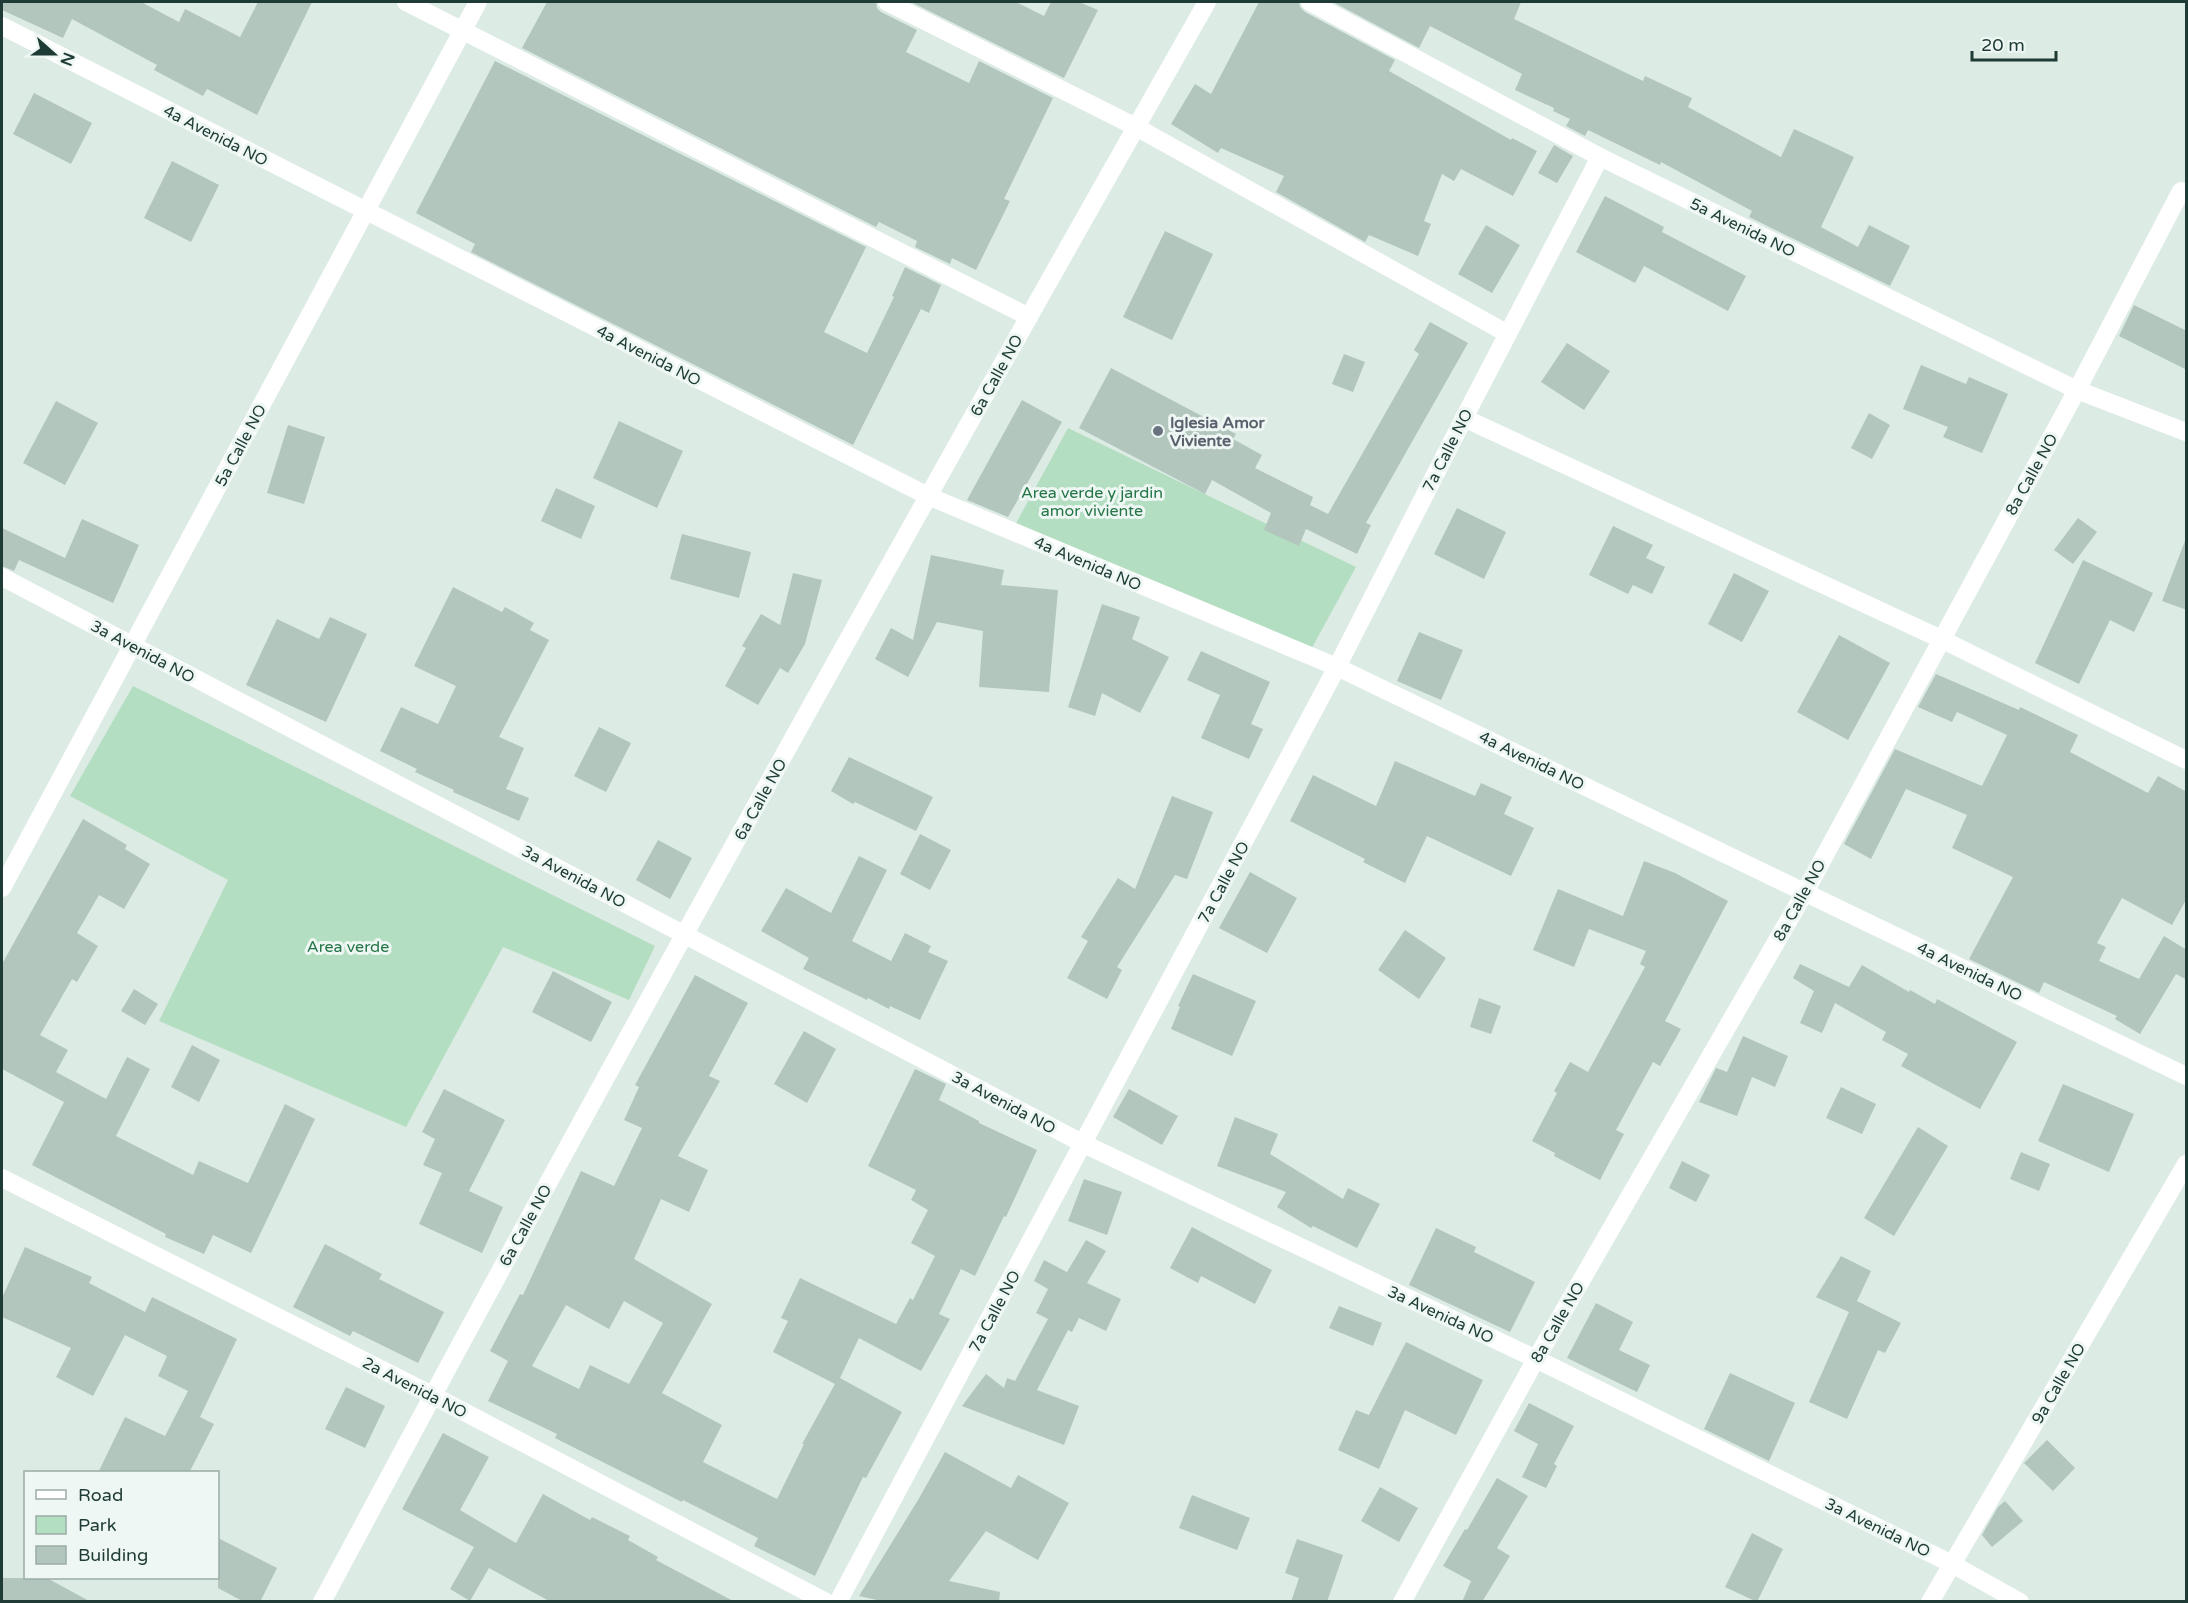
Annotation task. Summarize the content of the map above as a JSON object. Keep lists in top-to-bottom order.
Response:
{
  "streets": {
    "street": [
      "4a Avenida NO",
      "5a Avenida NO",
      "6a Calle NO",
      "5a Calle NO",
      "7a Calle NO",
      "8a Calle NO",
      "3a Avenida NO",
      "9a Calle NO",
      "2a Avenida NO"
    ]
  },
  "crossings": [
    ["4a Avenida NO", "6a Calle NO"],
    ["4a Avenida NO", "5a Calle NO"],
    ["4a Avenida NO", "7a Calle NO"],
    ["4a Avenida NO", "8a Calle NO"],
    ["5a Avenida NO", "7a Calle NO"],
    ["5a Avenida NO", "8a Calle NO"],
    ["6a Calle NO", "3a Avenida NO"],
    ["6a Calle NO", "2a Avenida NO"],
    ["5a Calle NO", "3a Avenida NO"],
    ["7a Calle NO", "3a Avenida NO"],
    ["8a Calle NO", "3a Avenida NO"],
    ["3a Avenida NO", "9a Calle NO"]
  ],
  "parks": ["Area verde y jardin amor viviente", "Area verde"],
  "places": ["Iglesia Amor Viviente"],
  "legend": ["Road", "Park", "Building"],
  "scale_bar": "20 m",
  "north": "right"
}
